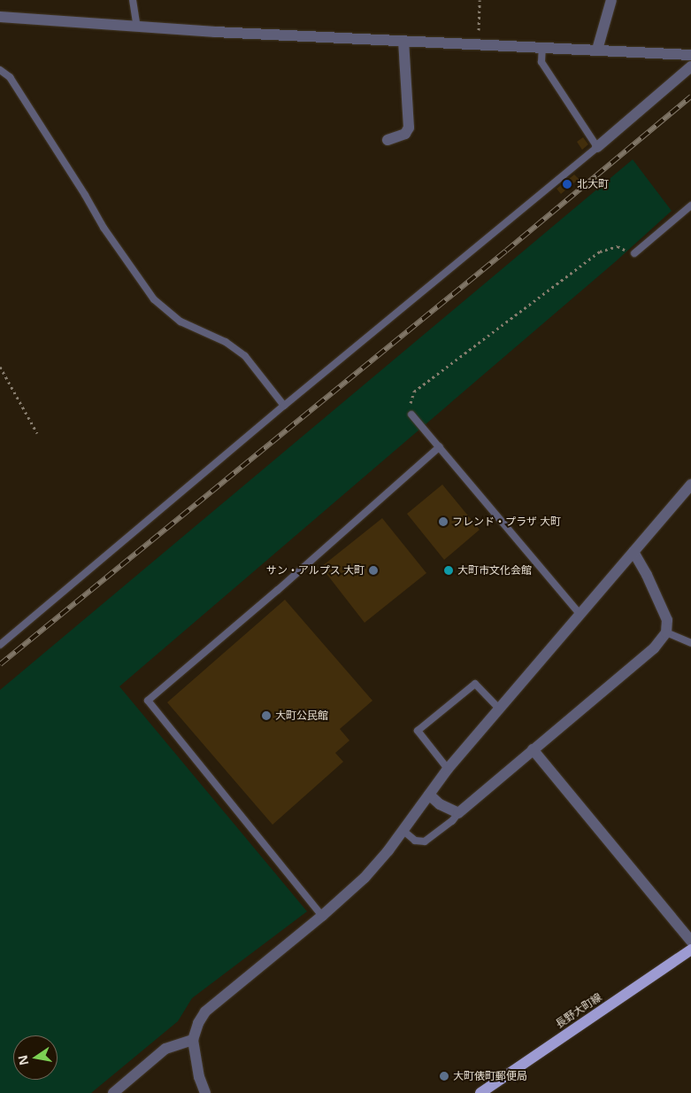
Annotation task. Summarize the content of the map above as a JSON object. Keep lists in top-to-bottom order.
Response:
{
  "streets": {
    "main road": ["長野大町線"]
  },
  "places": [
    "北大町",
    "フレンド・プラザ 大町",
    "サン・アルプス 大町",
    "大町市文化会館",
    "大町公民館",
    "大町俵町郵便局"
  ],
  "north": "left"
}
